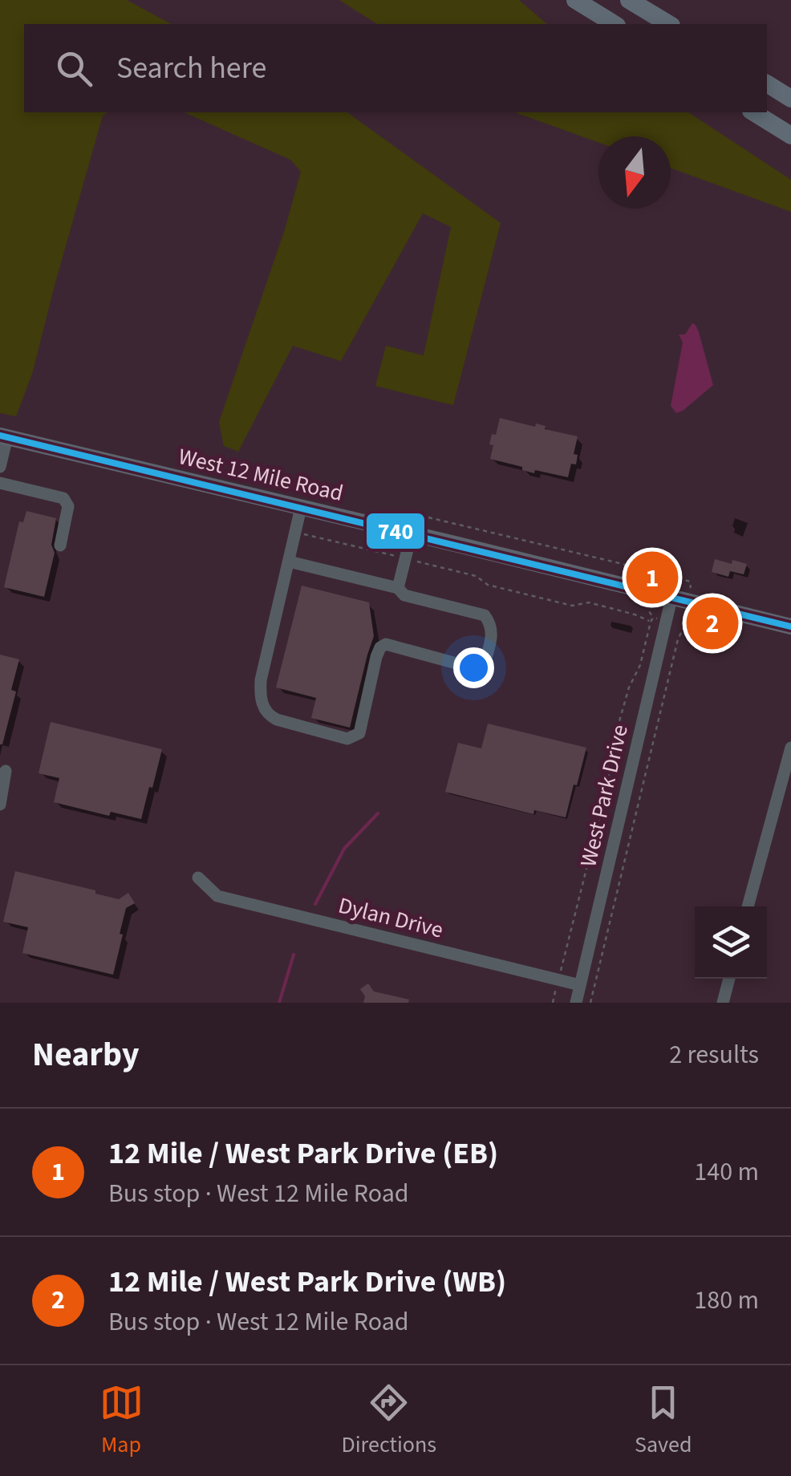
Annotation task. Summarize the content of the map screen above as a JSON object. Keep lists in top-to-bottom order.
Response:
{
  "streets": {
    "main road": ["West 12 Mile Road"],
    "street": ["West Park Drive", "Dylan Drive"]
  },
  "crossings": [
    ["West 12 Mile Road", "West Park Drive"],
    ["West Park Drive", "Dylan Drive"]
  ],
  "lines": ["transit line 740"],
  "north": "bottom",
  "page": {
    "search": "Search here",
    "pins": ["1", "2"],
    "heading": ["Nearby", "2 results"],
    "list": [
      {
        "mark": "1",
        "name": "12 Mile / West Park Drive (EB)",
        "note": "Bus stop · West 12 Mile Road",
        "value": "140 m"
      },
      {
        "mark": "2",
        "name": "12 Mile / West Park Drive (WB)",
        "note": "Bus stop · West 12 Mile Road",
        "value": "180 m"
      }
    ],
    "nav": ["Map", "Directions", "Saved"]
  }
}
